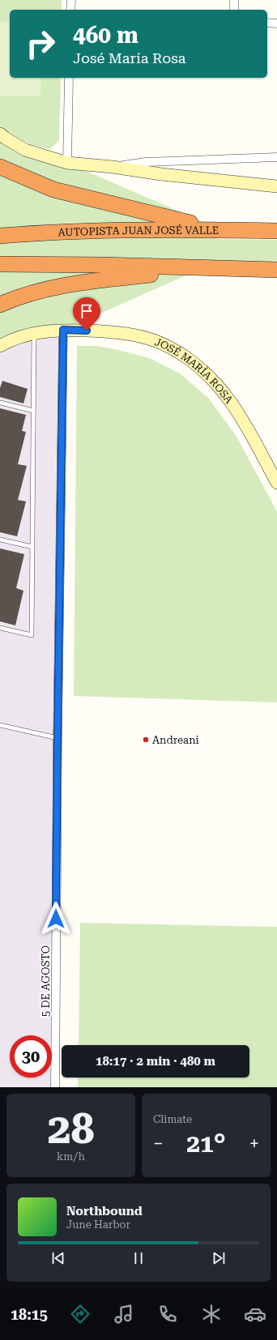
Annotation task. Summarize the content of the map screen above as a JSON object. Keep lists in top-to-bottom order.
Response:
{
  "streets": {
    "highway": ["AUTOPISTA JUAN JOSÉ VALLE"],
    "main road": ["JOSÉ MARÍA ROSA"],
    "street": ["5 DE AGOSTO"]
  },
  "crossings": [
    ["JOSÉ MARÍA ROSA", "5 DE AGOSTO"]
  ],
  "places": ["Andreani"],
  "page": {
    "turn": ["460 m", "José María Rosa"],
    "limit": "30",
    "trip": "18:17 · 2 min · 480 m",
    "tile": [
      ["28", "km/h"],
      "Climate"
    ],
    "heat": ["−", "21°", "+"],
    "song": ["Northbound", "June Harbor"],
    "tabs": "18:15"
  }
}
